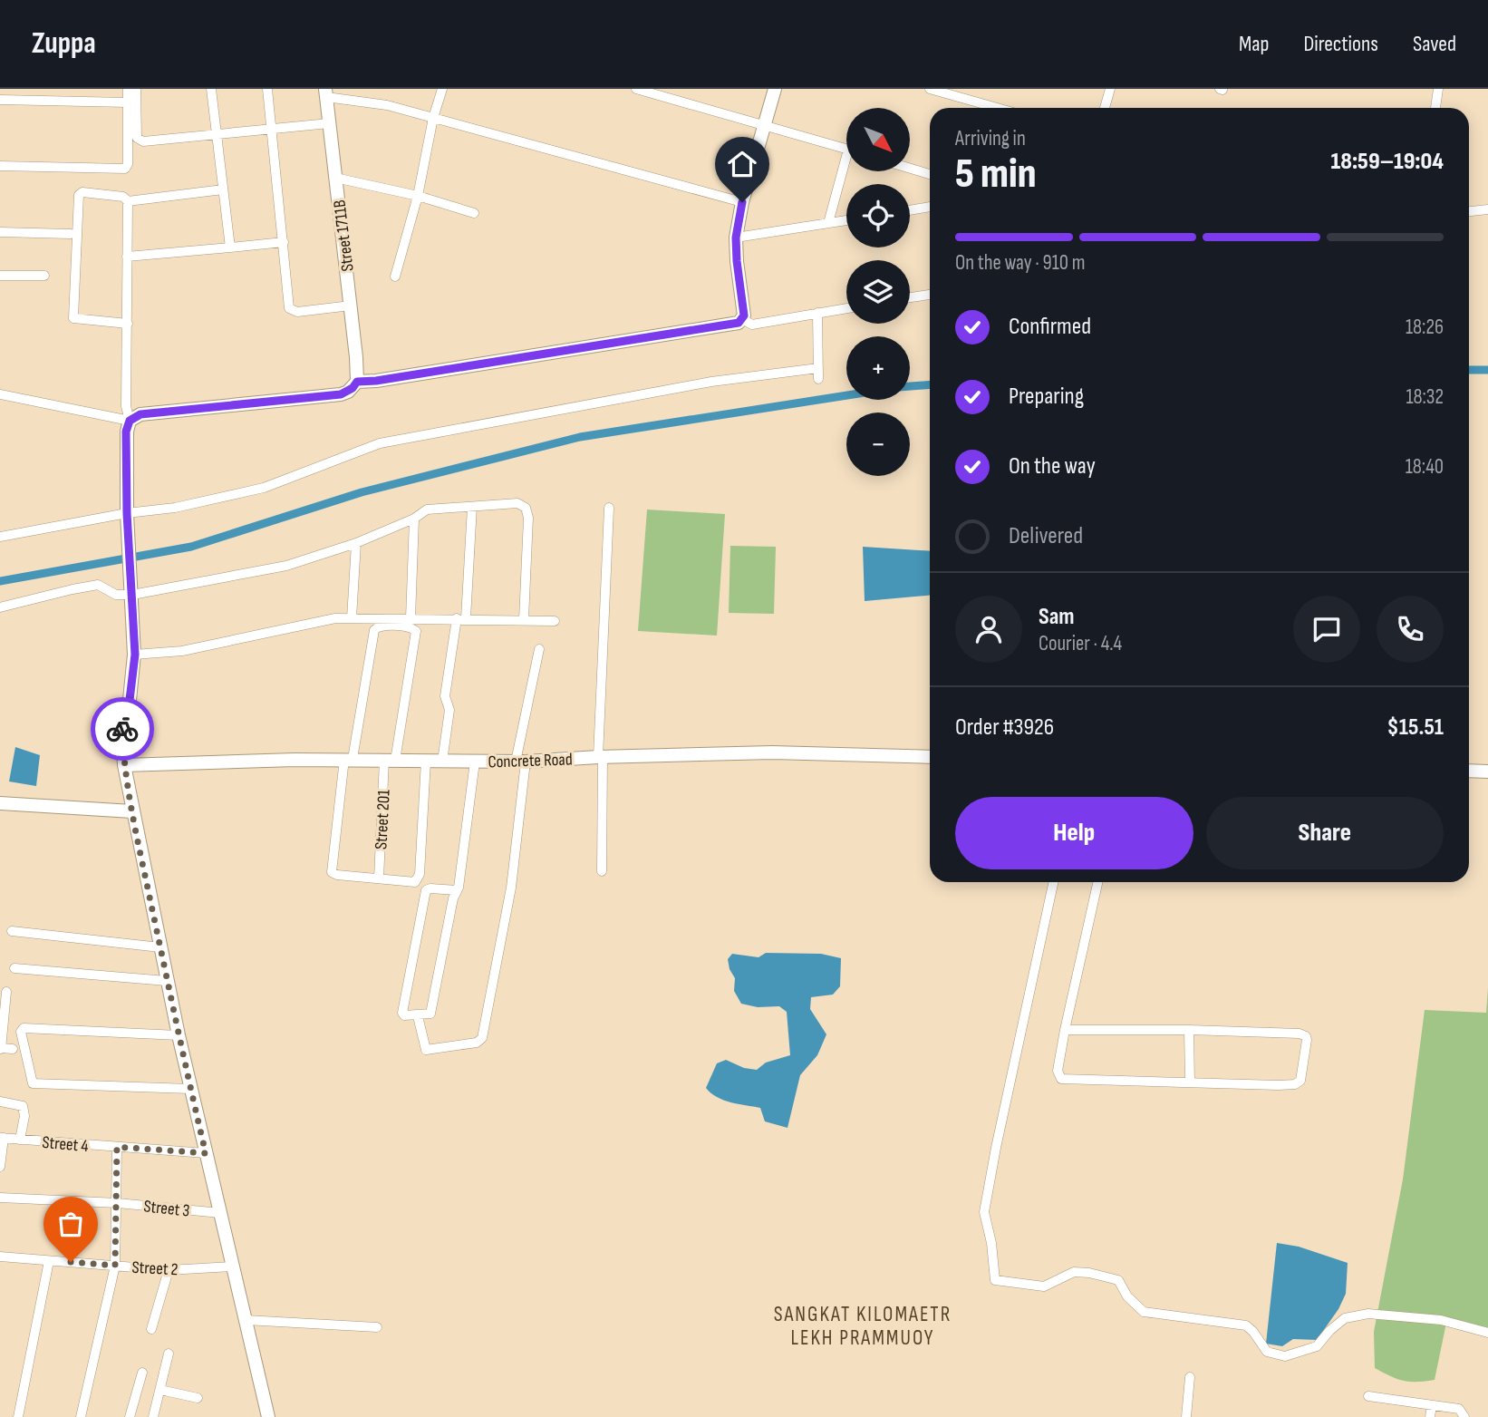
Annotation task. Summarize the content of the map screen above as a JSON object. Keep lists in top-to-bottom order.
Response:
{
  "streets": {
    "street": [
      "Street 1711B",
      "Concrete Road",
      "Street 201",
      "Street 4",
      "Street 3",
      "Street 2"
    ]
  },
  "crossings": [
    ["Concrete Road", "Street 201"]
  ],
  "districts": ["SANGKAT KILOMAETR LEKH PRAMMUOY"],
  "north": "bottom right",
  "page": {
    "header": "Zuppa",
    "nav": ["Map", "Directions", "Saved"],
    "map_buttons": ["+", "−"],
    "heading": ["5 min", "Arriving in", "18:59–19:04"],
    "panel": [
      "Sam",
      "Courier · 4.4",
      "Order #3926",
      "$15.51"
    ],
    "bar": "On the way · 910 m",
    "list": [
      ["Confirmed", "18:26"],
      ["Preparing", "18:32"],
      ["On the way", "18:40"],
      "Delivered"
    ],
    "buttons": ["Help", "Share"]
  }
}
